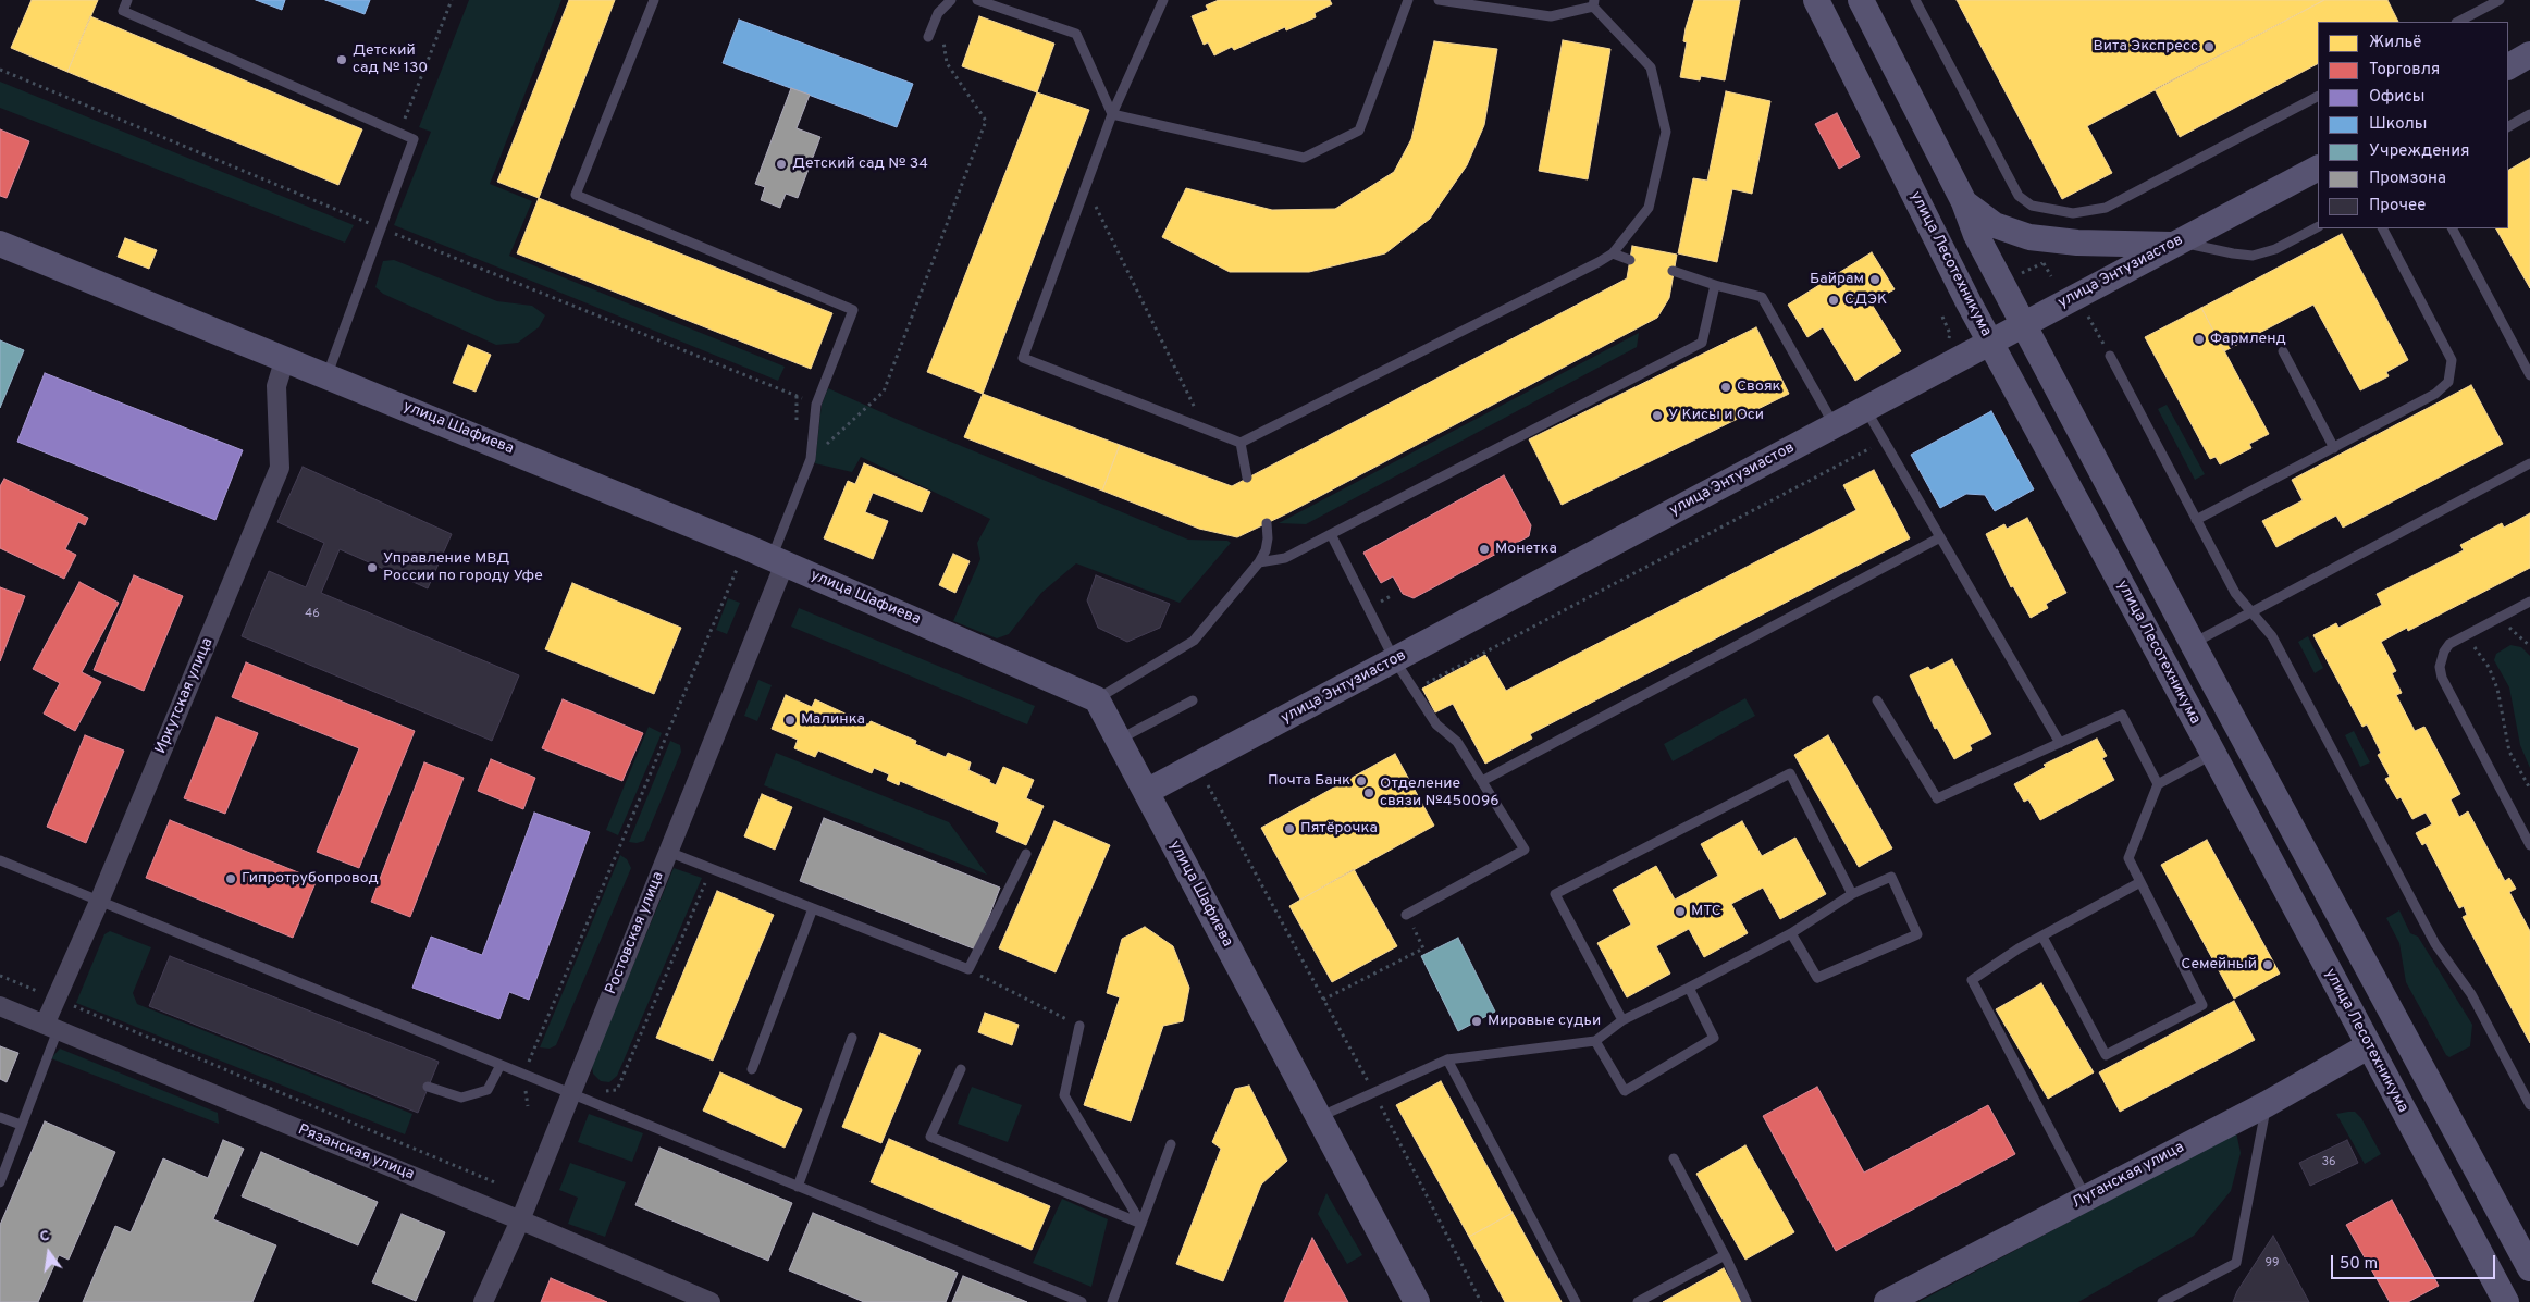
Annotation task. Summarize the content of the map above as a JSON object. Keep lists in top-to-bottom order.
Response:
{
  "streets": {
    "main road": [
      "улица Лесотехникума",
      "улица Энтузиастов",
      "улица Шафиева",
      "Луганская улица"
    ],
    "street": ["Иркутская улица", "Ростовская улица", "Рязанская улица"]
  },
  "crossings": [
    ["улица Лесотехникума", "улица Энтузиастов"],
    ["улица Лесотехникума", "Луганская улица"],
    ["улица Энтузиастов", "улица Шафиева"],
    ["улица Шафиева", "Иркутская улица"],
    ["улица Шафиева", "Ростовская улица"],
    ["Иркутская улица", "Рязанская улица"],
    ["Ростовская улица", "Рязанская улица"]
  ],
  "places": [
    "Вита Экспресс",
    "Детский сад № 130",
    "Детский сад № 34",
    "Байрам",
    "СДЭК",
    "Фармленд",
    "Свояк",
    "У Кисы и Оси",
    "Монетка",
    "Управление МВД России по городу Уфе",
    "Малинка",
    "Почта Банк",
    "Отделение связи №450096",
    "Пятёрочка",
    "Гипротрубопровод",
    "МТС",
    "Семейный",
    "Мировые судьи"
  ],
  "house_numbers": ["46", "36", "99"],
  "legend": [
    "Жильё",
    "Торговля",
    "Офисы",
    "Школы",
    "Учреждения",
    "Промзона",
    "Прочее"
  ],
  "scale_bar": "50 m",
  "north": "top"
}
